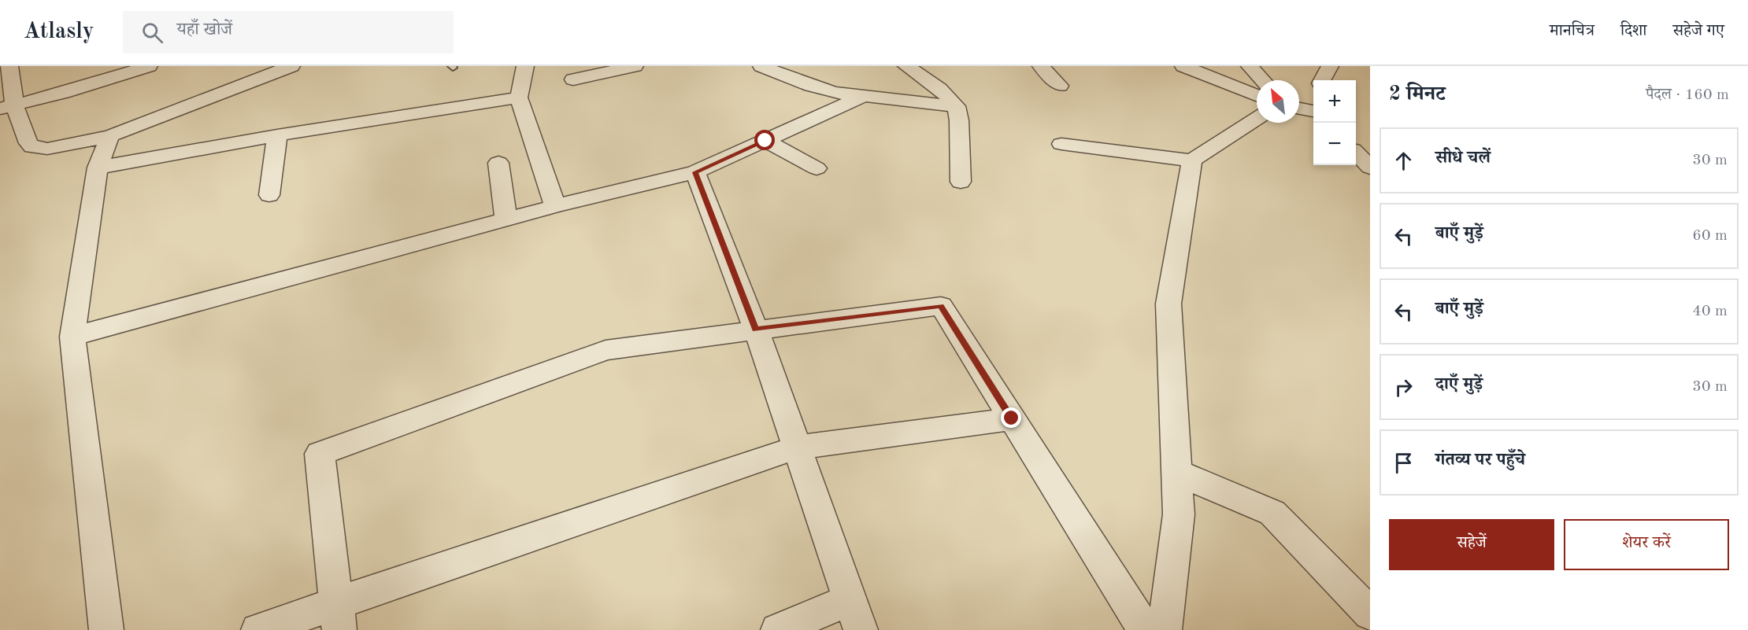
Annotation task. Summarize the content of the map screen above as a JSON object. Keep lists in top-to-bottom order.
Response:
{
  "north": "top left",
  "page": {
    "header": "Atlasly",
    "search": "यहाँ खोजें",
    "nav": ["मानचित्र", "दिशा", "सहेजे गए"],
    "heading": ["2 मिनट", "पैदल · 160 m"],
    "map_buttons": ["+", "−"],
    "list": [
      ["सीधे चलें", "30 m"],
      ["बाएँ मुड़ें", "60 m"],
      ["बाएँ मुड़ें", "40 m"],
      ["दाएँ मुड़ें", "30 m"],
      "गंतव्य पर पहुँचे"
    ],
    "buttons": ["सहेजें", "शेयर करें"]
  }
}
